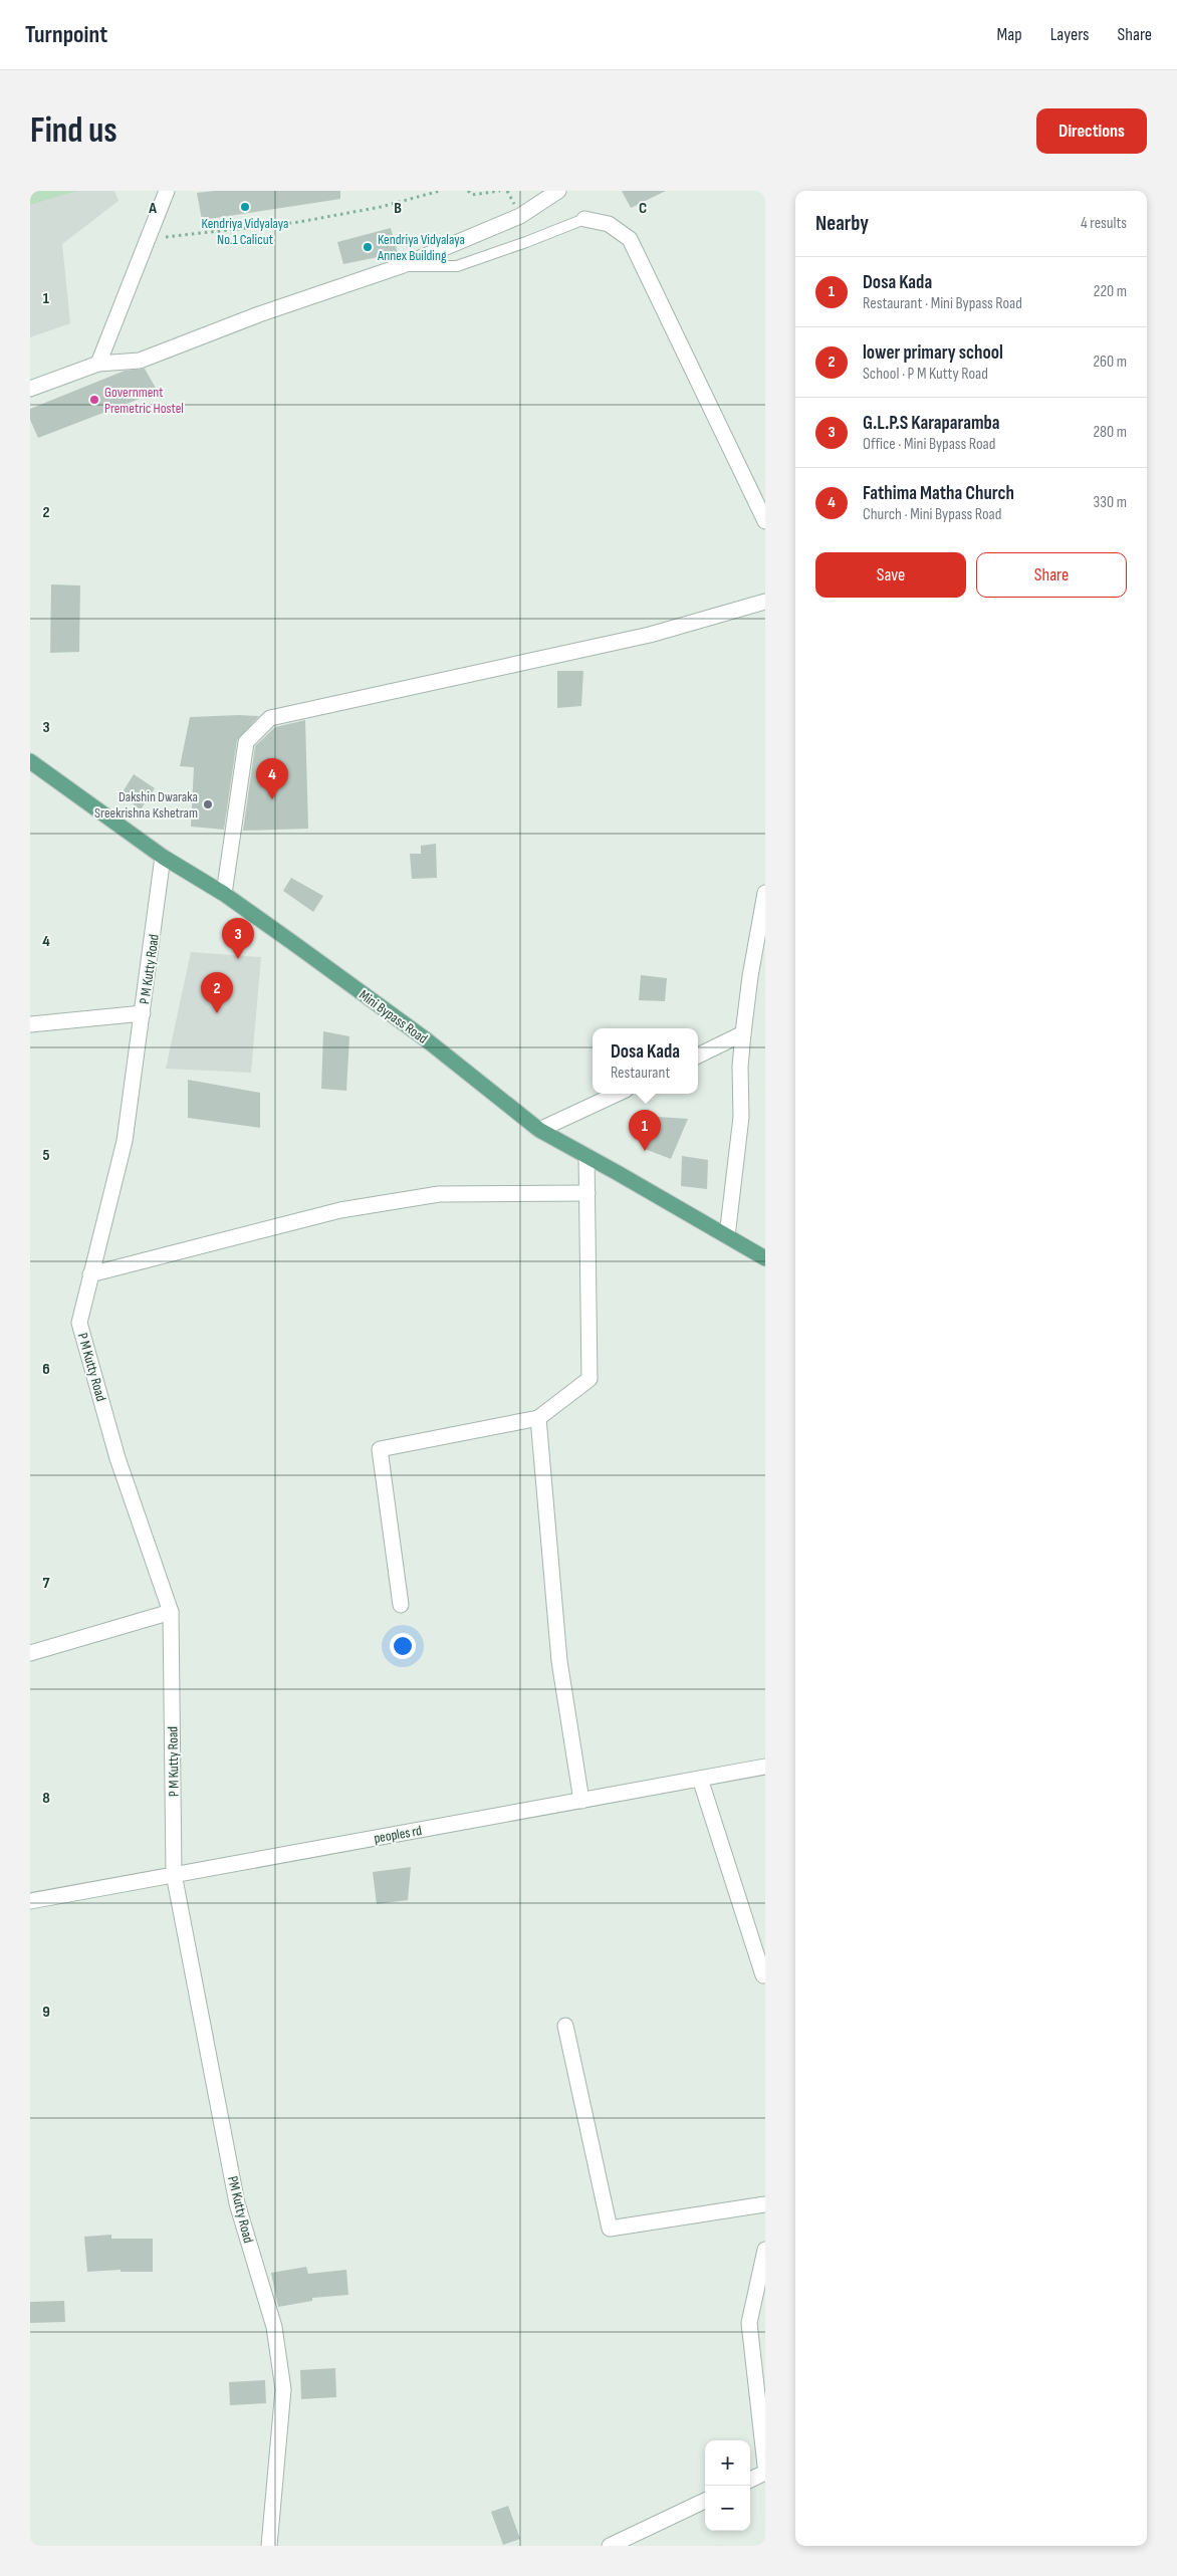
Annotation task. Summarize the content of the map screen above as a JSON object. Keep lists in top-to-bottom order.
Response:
{
  "streets": {
    "main road": ["Mini Bypass Road"],
    "street": ["P M Kutty Road", "peoples rd", "PM Kutty Road"]
  },
  "crossings": [
    ["P M Kutty Road", "Mini Bypass Road"],
    ["P M Kutty Road", "peoples rd"],
    ["P M Kutty Road", "PM Kutty Road"],
    ["peoples rd", "PM Kutty Road"]
  ],
  "places": [
    "Kendriya Vidyalaya No.1 Calicut",
    "Kendriya Vidyalaya Annex Building",
    "Government Premetric Hostel",
    "Dakshin Dwaraka Sreekrishna Kshetram"
  ],
  "page": {
    "header": "Turnpoint",
    "nav": ["Map", "Layers", "Share"],
    "buttons": [
      "Directions",
      ["Save", "Share"]
    ],
    "title": "Find us",
    "heading": ["Nearby", "4 results"],
    "list": [
      {
        "mark": "1",
        "name": "Dosa Kada",
        "note": "Restaurant · Mini Bypass Road",
        "value": "220 m"
      },
      {
        "mark": "2",
        "name": "lower primary school",
        "note": "School · P M Kutty Road",
        "value": "260 m"
      },
      {
        "mark": "3",
        "name": "G.L.P.S Karaparamba",
        "note": "Office · Mini Bypass Road",
        "value": "280 m"
      },
      {
        "mark": "4",
        "name": "Fathima Matha Church",
        "note": "Church · Mini Bypass Road",
        "value": "330 m"
      }
    ],
    "pins": [
      "4",
      "3",
      "2",
      "1"
    ],
    "popup": ["Dosa Kada", "Restaurant"],
    "map_buttons": ["+", "−"]
  },
  "grid": {
    "columns": ["A", "B", "C"],
    "rows": [
      "1",
      "2",
      "3",
      "4",
      "5",
      "6",
      "7",
      "8",
      "9"
    ]
  }
}
